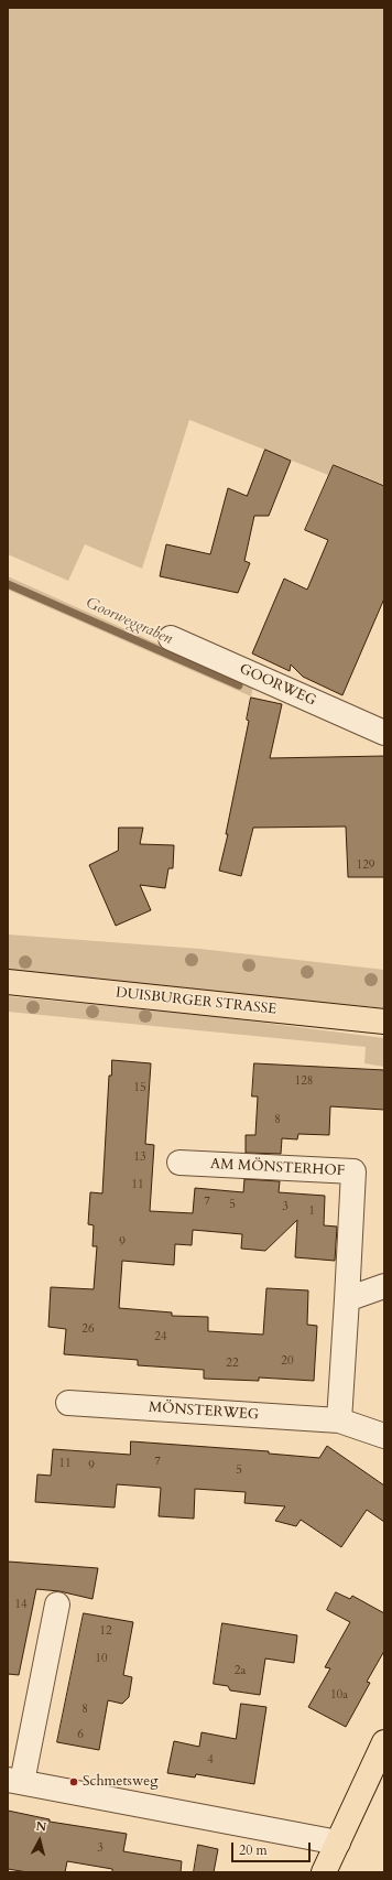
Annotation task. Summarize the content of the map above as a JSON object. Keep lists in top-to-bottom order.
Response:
{
  "streets": {
    "main road": ["DUISBURGER STRASSE"],
    "street": ["GOORWEG", "AM MÖNSTERHOF", "MÖNSTERWEG"]
  },
  "water": ["Goorweggraben"],
  "places": ["Schmetsweg"],
  "house_numbers": [
    "129",
    "128",
    "15",
    "8",
    "13",
    "11",
    "7",
    "5",
    "3",
    "1",
    "9",
    "26",
    "24",
    "20",
    "22",
    "7",
    "11",
    "9",
    "5",
    "14",
    "12",
    "10",
    "2a",
    "10a",
    "8",
    "6",
    "4",
    "3"
  ],
  "scale_bar": "20 m",
  "north": "top"
}
